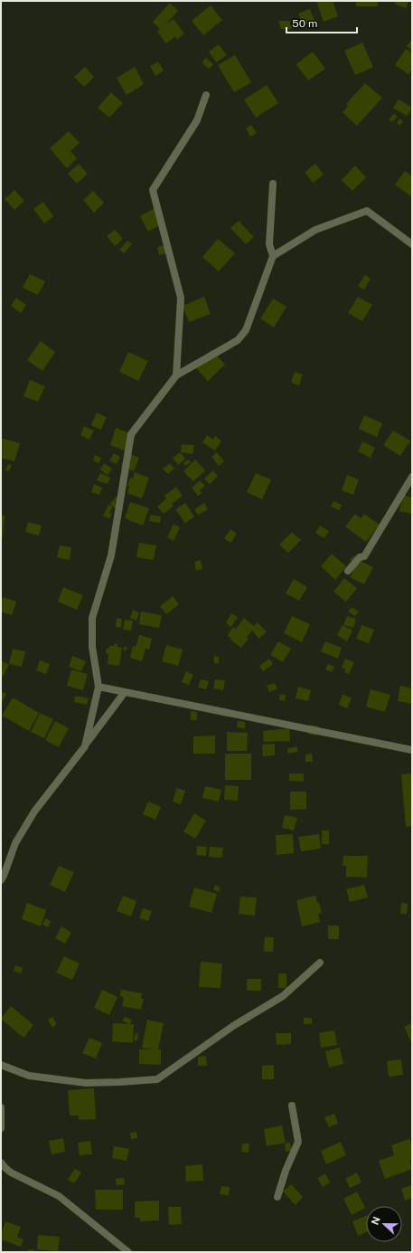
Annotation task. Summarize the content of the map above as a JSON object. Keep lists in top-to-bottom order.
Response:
{
  "scale_bar": "50 m",
  "north": "left"
}
